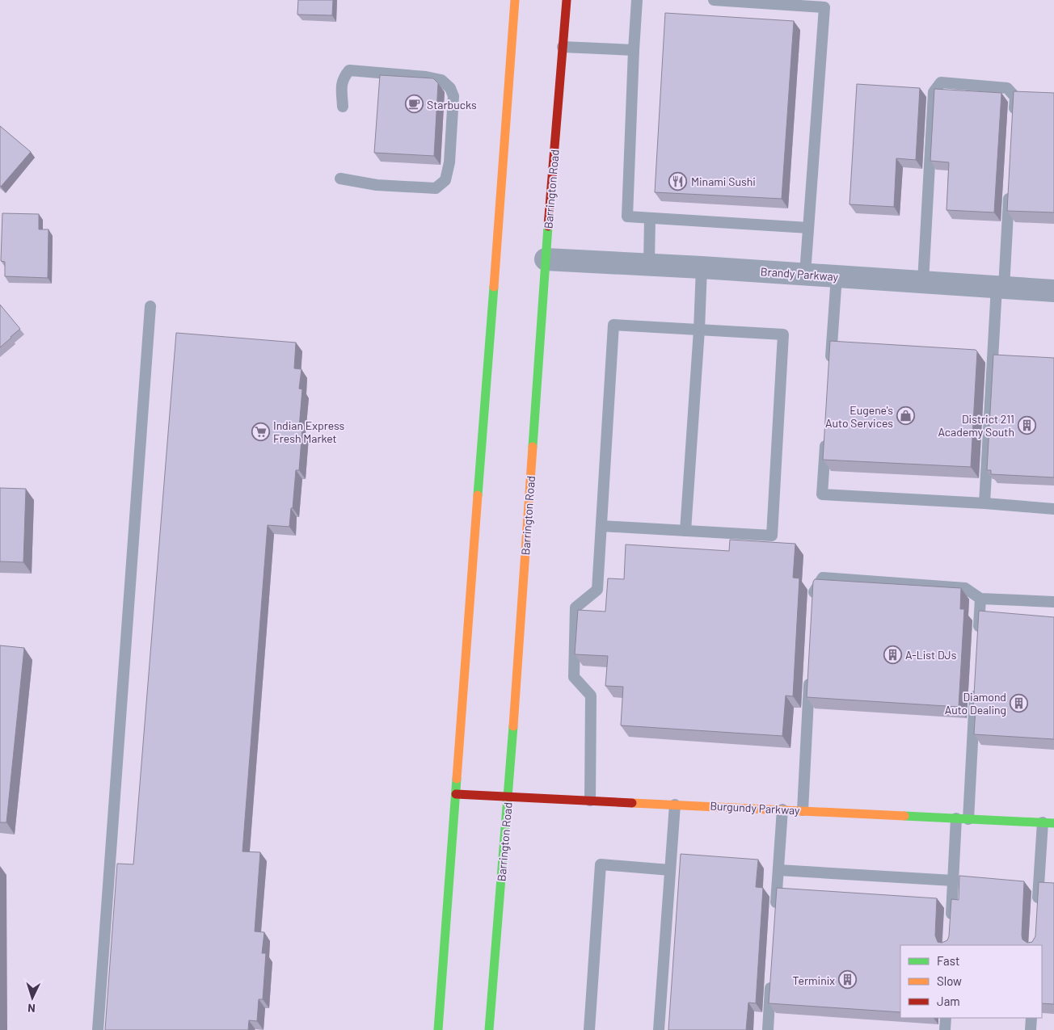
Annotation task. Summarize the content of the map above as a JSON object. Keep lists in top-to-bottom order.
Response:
{
  "streets": {
    "main road": ["Barrington Road", "Burgundy Parkway"],
    "street": ["Brandy Parkway"]
  },
  "crossings": [
    ["Barrington Road", "Brandy Parkway"],
    ["Barrington Road", "Burgundy Parkway"]
  ],
  "places": {
    "cafe": ["Starbucks"],
    "restaurant": ["Minami Sushi"],
    "shop": ["Eugene's Auto Services"],
    "building": [
      "District 211 Academy South",
      "A-List DJs",
      "Diamond Auto Dealing",
      "Terminix"
    ],
    "supermarket": ["Indian Express Fresh Market"]
  },
  "legend": ["Fast", "Slow", "Jam"],
  "north": "bottom"
}
